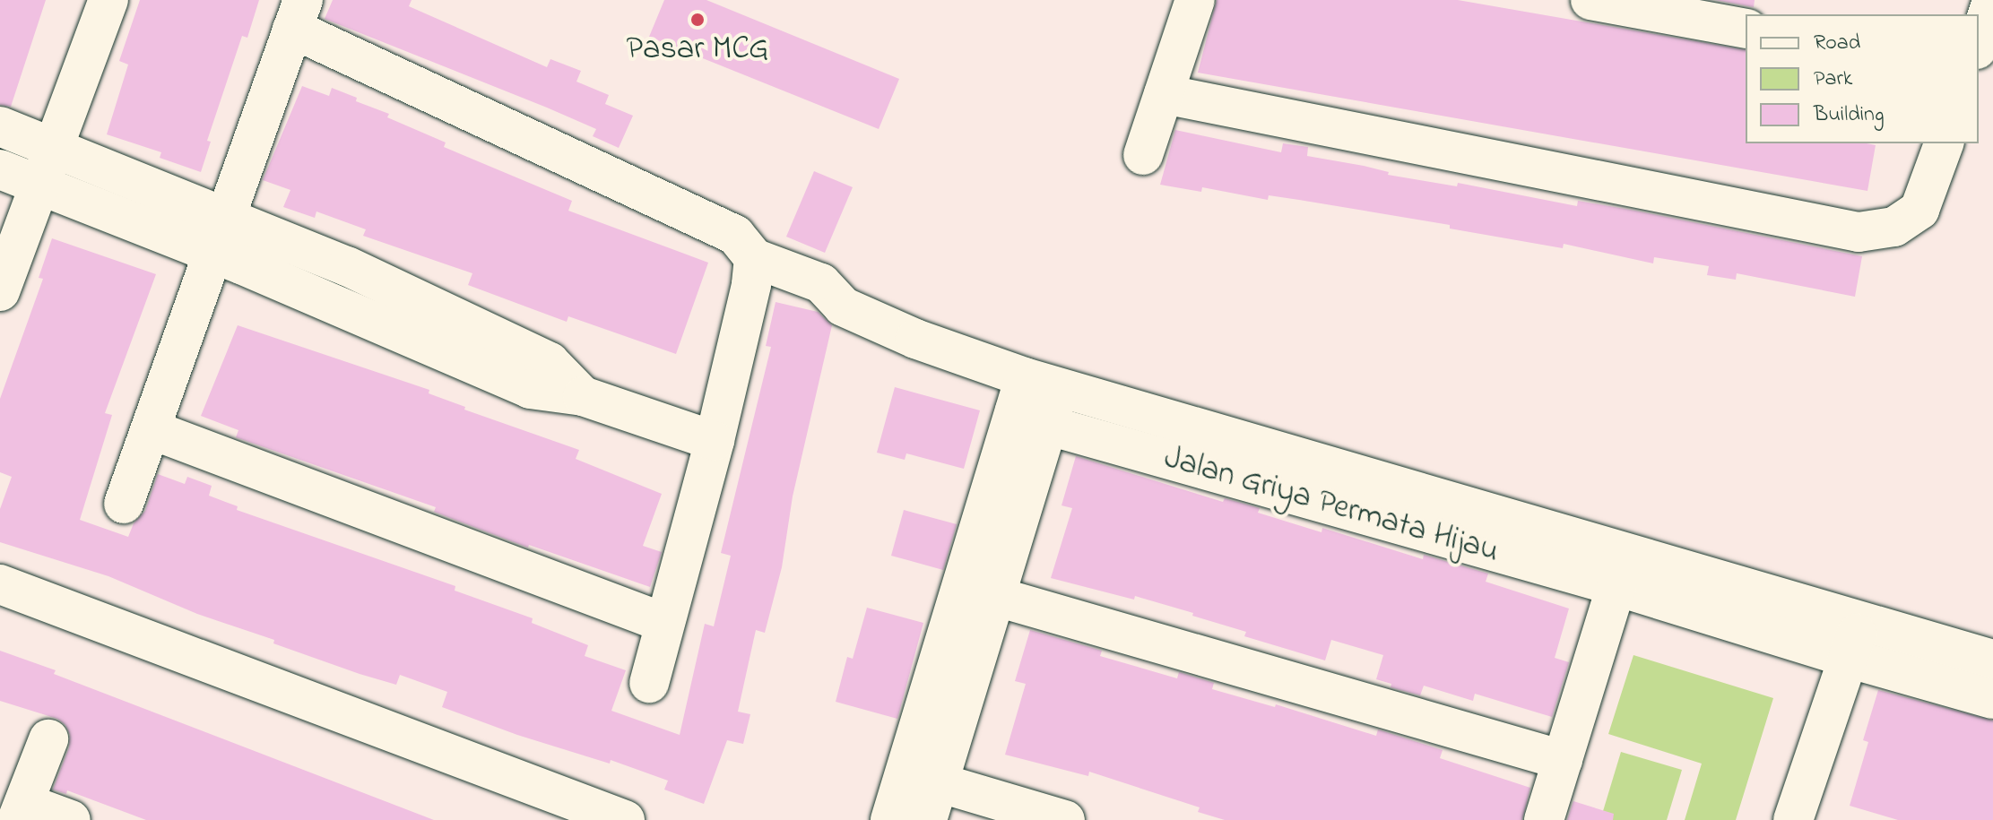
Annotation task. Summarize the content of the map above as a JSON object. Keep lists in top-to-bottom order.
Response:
{
  "streets": {
    "street": ["Jalan Griya Permata Hijau"]
  },
  "places": ["Pasar MCG"],
  "legend": ["Road", "Park", "Building"]
}
